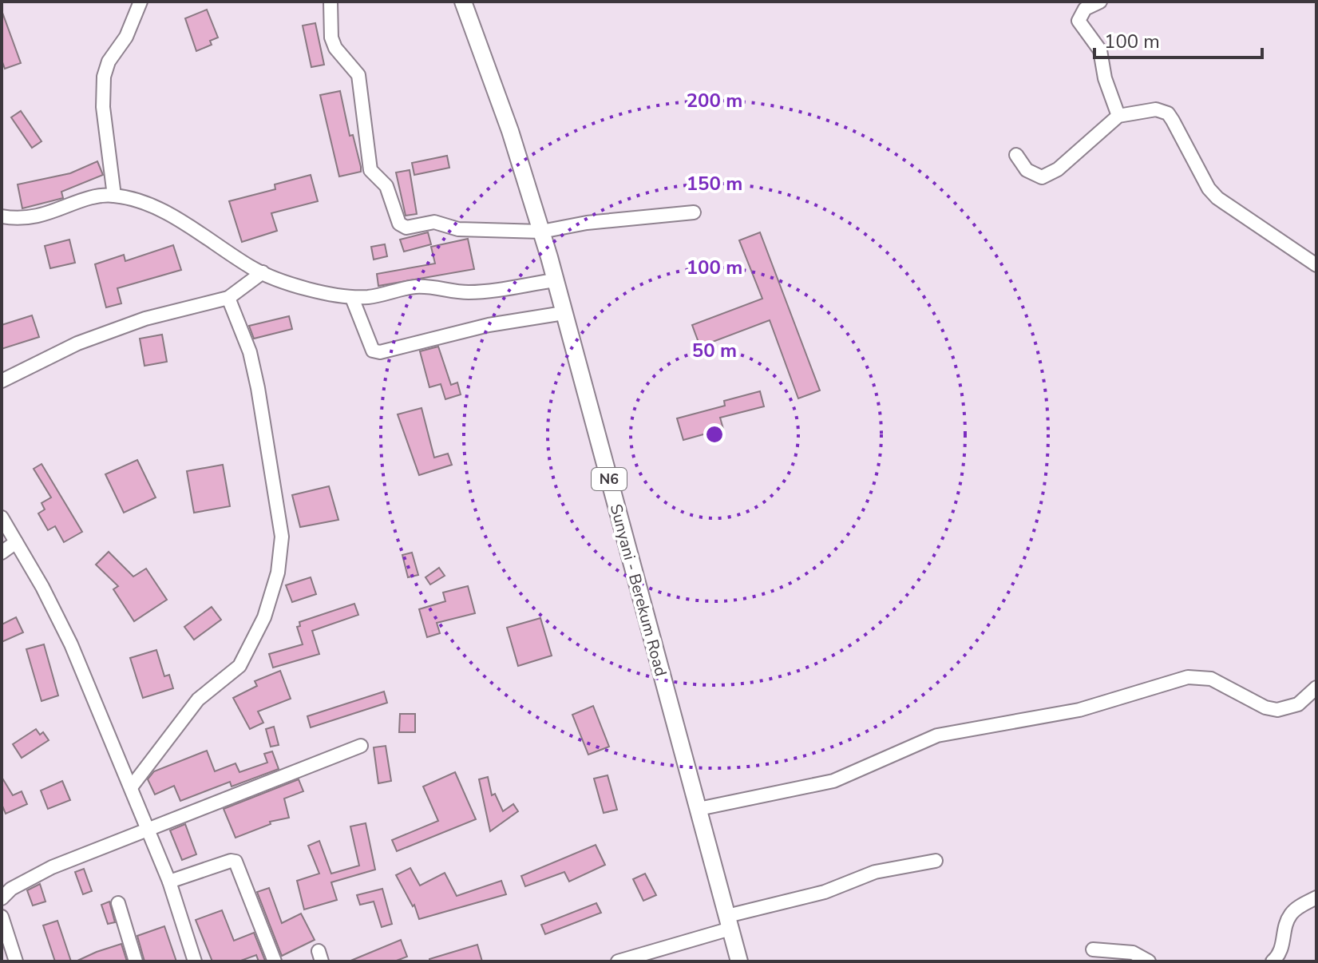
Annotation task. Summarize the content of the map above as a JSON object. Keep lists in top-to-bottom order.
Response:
{
  "streets": {
    "main road": ["N6", "Sunyani - Berekum Road"]
  },
  "scale_bar": "100 m",
  "rings": [
    "200 m",
    "150 m",
    "100 m",
    "50 m"
  ]
}
